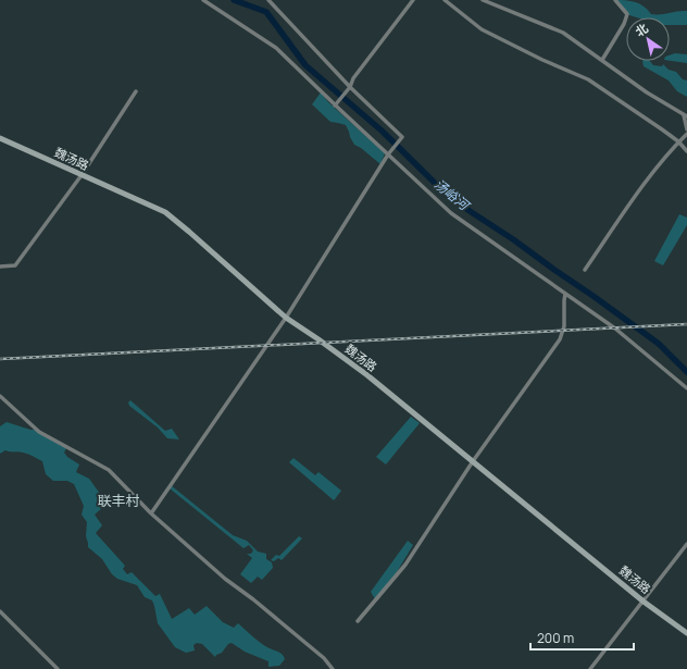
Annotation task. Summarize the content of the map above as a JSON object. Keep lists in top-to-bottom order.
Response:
{
  "streets": {
    "street": ["魏汤路"]
  },
  "districts": ["联丰村"],
  "water": ["汤峪河"],
  "scale_bar": "200 m",
  "north": "top left"
}
